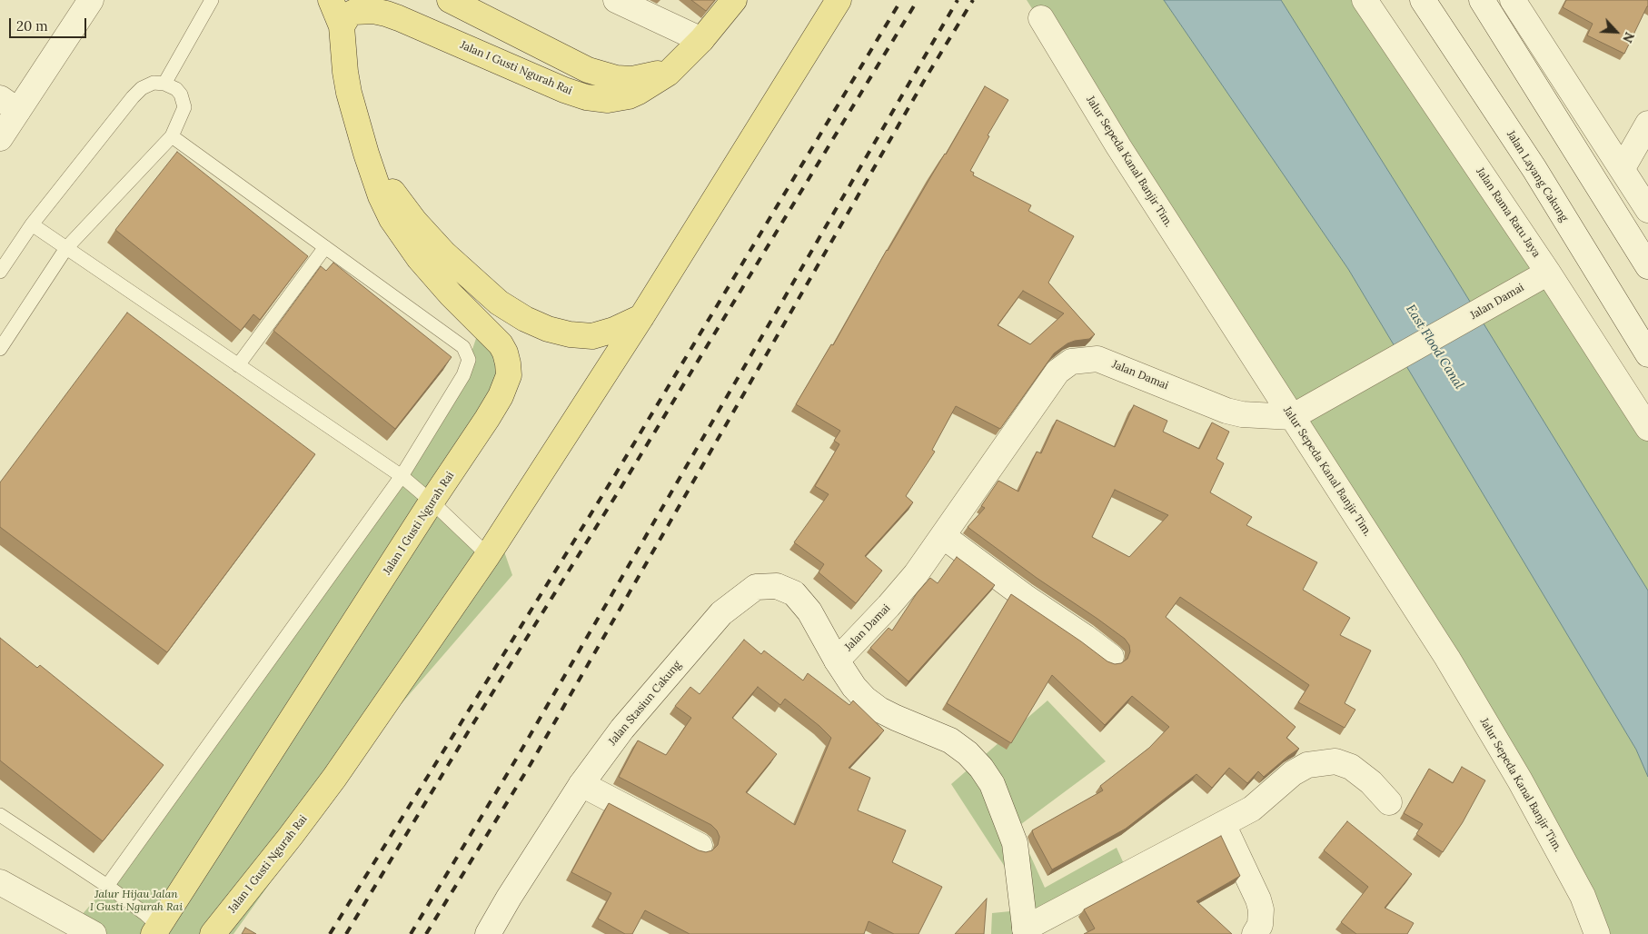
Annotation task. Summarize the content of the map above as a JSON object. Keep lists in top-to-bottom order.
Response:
{
  "streets": {
    "main road": ["Jalan I Gusti Ngurah Rai"],
    "street": [
      "Jalur Sepeda Kanal Banjir Tim.",
      "Jalan Layang Cakung",
      "Jalan Rama Ratu Jaya",
      "Jalan Damai",
      "Jalan Stasiun Cakung"
    ]
  },
  "crossings": [
    ["Jalur Sepeda Kanal Banjir Tim.", "Jalan Damai"],
    ["Jalan Rama Ratu Jaya", "Jalan Damai"],
    ["Jalan Damai", "Jalan Stasiun Cakung"]
  ],
  "water": ["East Flood Canal"],
  "parks": ["Jalur Hijau Jalan I Gusti Ngurah Rai"],
  "scale_bar": "20 m",
  "north": "bottom right"
}
